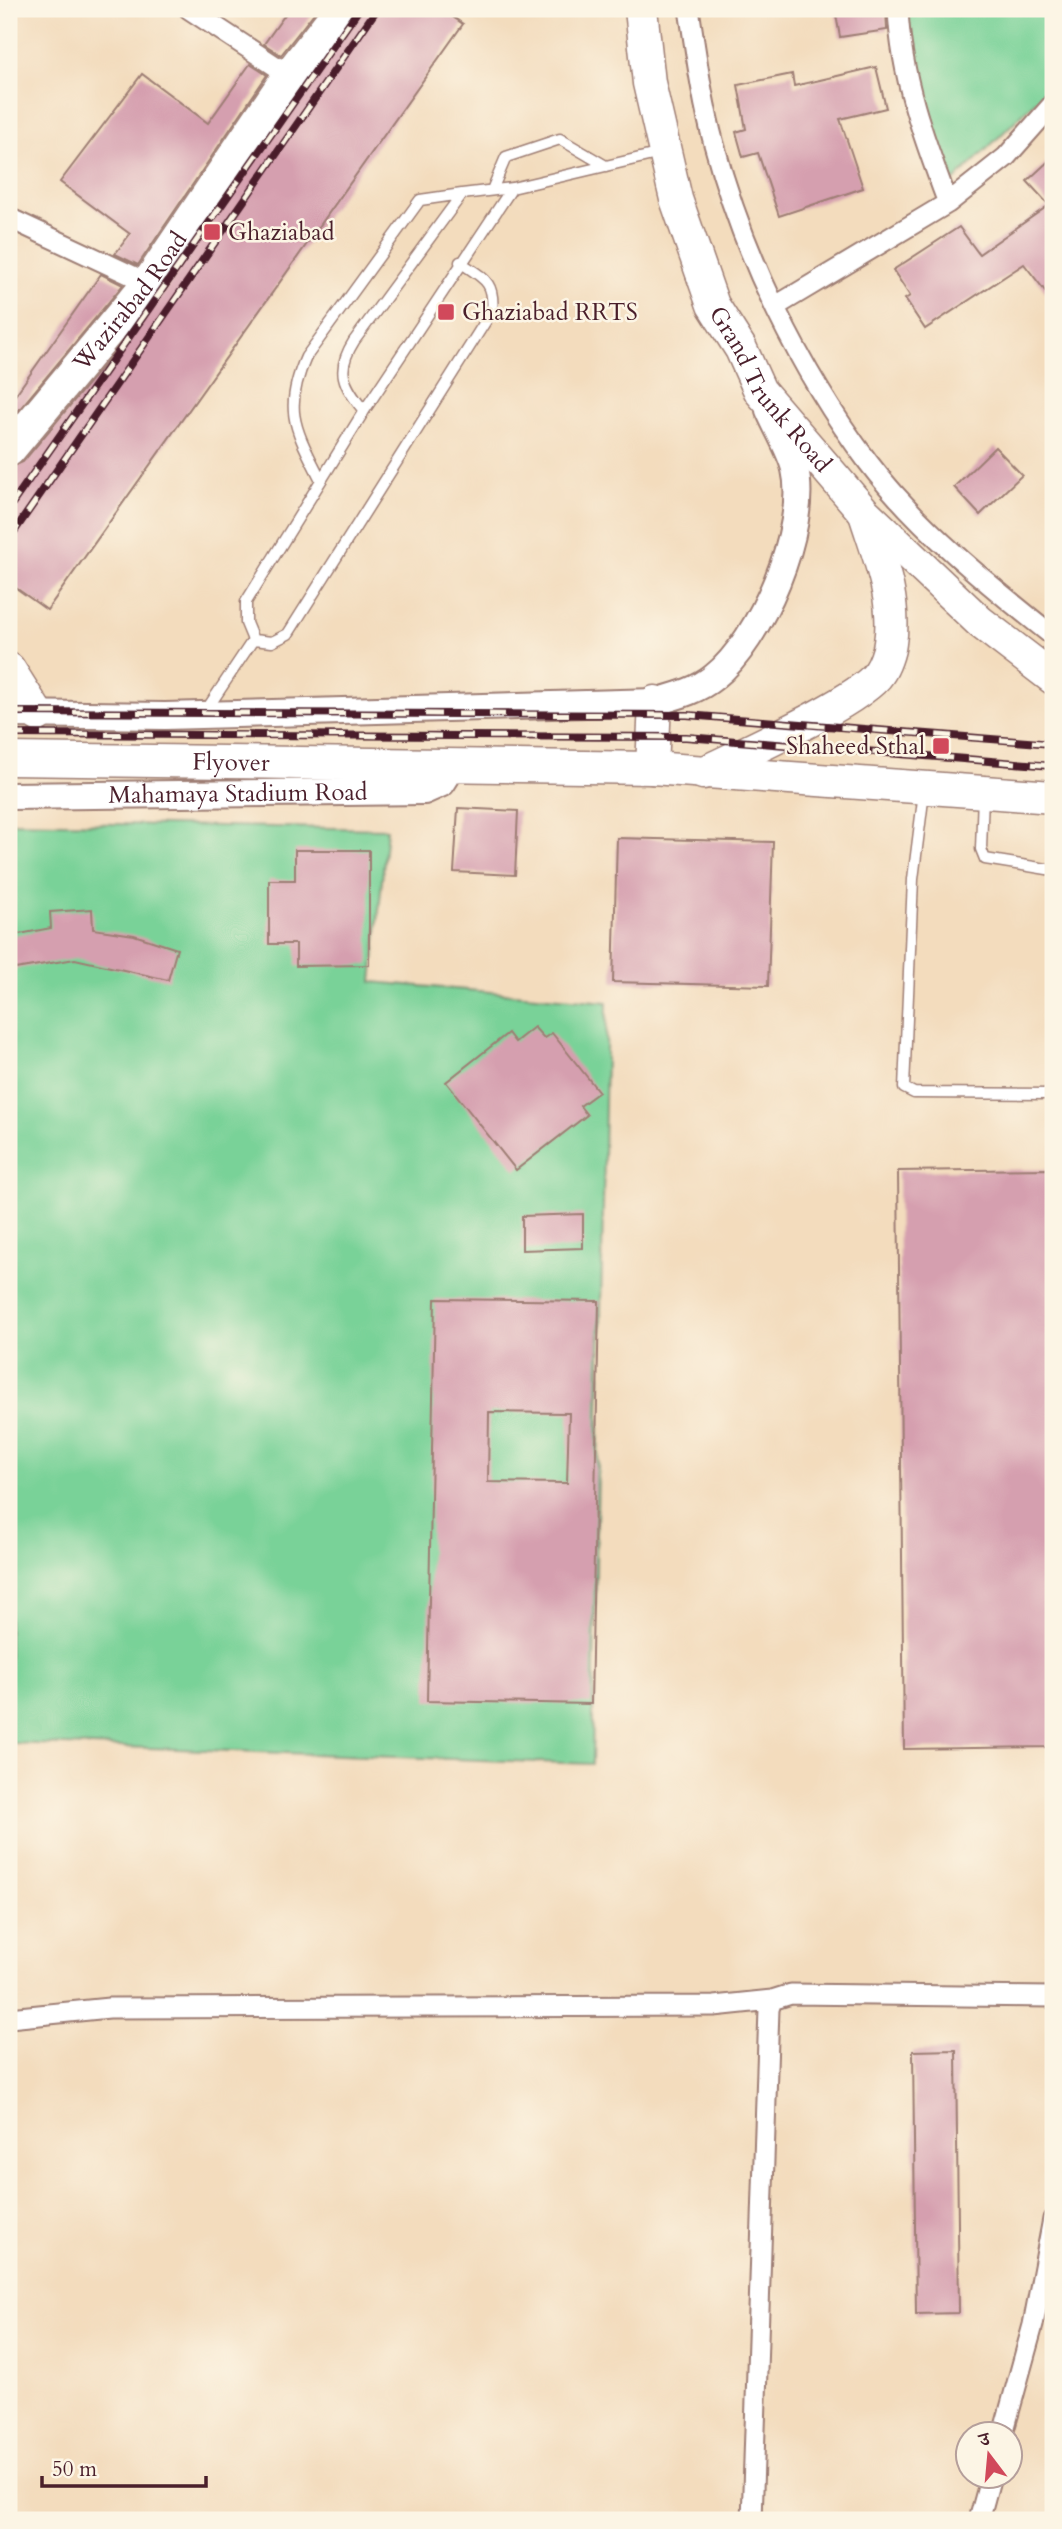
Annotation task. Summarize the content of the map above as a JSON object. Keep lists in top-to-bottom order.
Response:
{
  "streets": {
    "highway": ["Wazirabad Road", "Grand Trunk Road", "Flyover"],
    "main road": ["Mahamaya Stadium Road"]
  },
  "crossings": [
    ["Flyover", "Mahamaya Stadium Road"]
  ],
  "places": {
    "transit": ["Ghaziabad", "Ghaziabad RRTS", "Shaheed Sthal"]
  },
  "scale_bar": "50 m",
  "north": "top"
}
